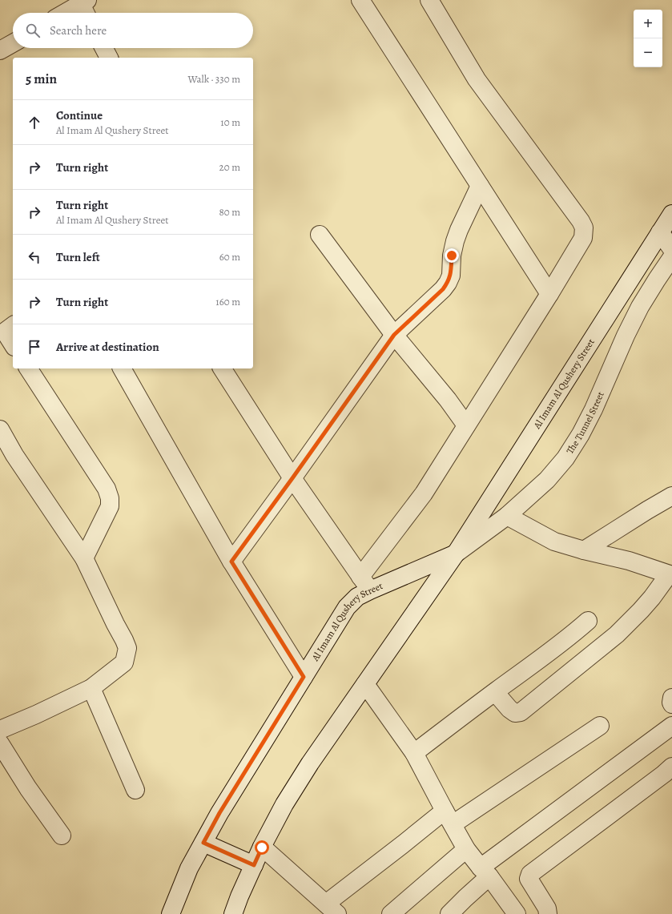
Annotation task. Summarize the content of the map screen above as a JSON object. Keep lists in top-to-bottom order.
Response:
{
  "streets": {
    "street": ["Al Imam Al Qushery Street", "The Tunnel Street"]
  },
  "crossings": [
    ["Al Imam Al Qushery Street", "The Tunnel Street"]
  ],
  "page": {
    "map_buttons": ["+", "−"],
    "search": "Search here",
    "heading": ["5 min", "Walk · 330 m"],
    "list": [
      ["Continue", "Al Imam Al Qushery Street", "10 m"],
      ["Turn right", "20 m"],
      ["Turn right", "Al Imam Al Qushery Street", "80 m"],
      ["Turn left", "60 m"],
      ["Turn right", "160 m"],
      "Arrive at destination"
    ]
  }
}
